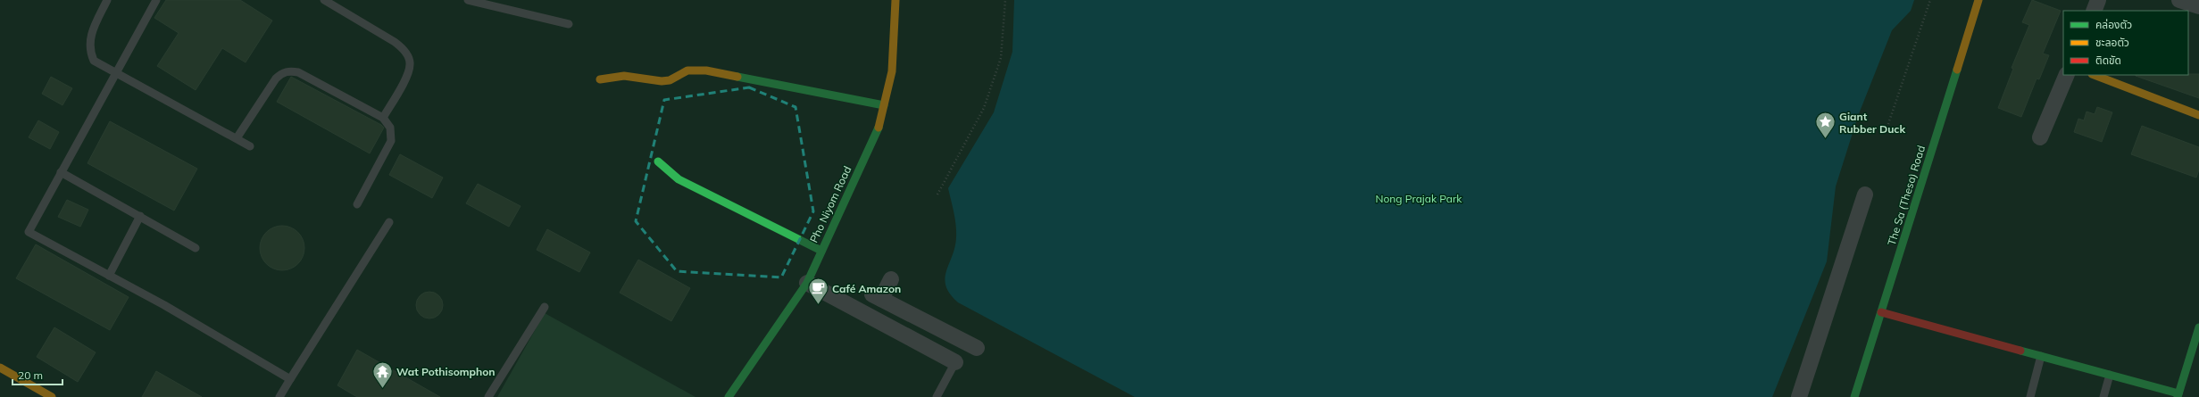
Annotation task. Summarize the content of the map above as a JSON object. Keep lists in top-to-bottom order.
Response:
{
  "streets": {
    "street": ["The Sa (Thesa) Road", "Pho Niyom Road"]
  },
  "parks": ["Nong Prajak Park"],
  "places": {
    "place": ["Giant Rubber Duck"],
    "cafe": ["Café Amazon"],
    "temple": ["Wat Pothisomphon"]
  },
  "legend": ["คล่องตัว", "ชะลอตัว", "ติดขัด"],
  "scale_bar": "20 m"
}
